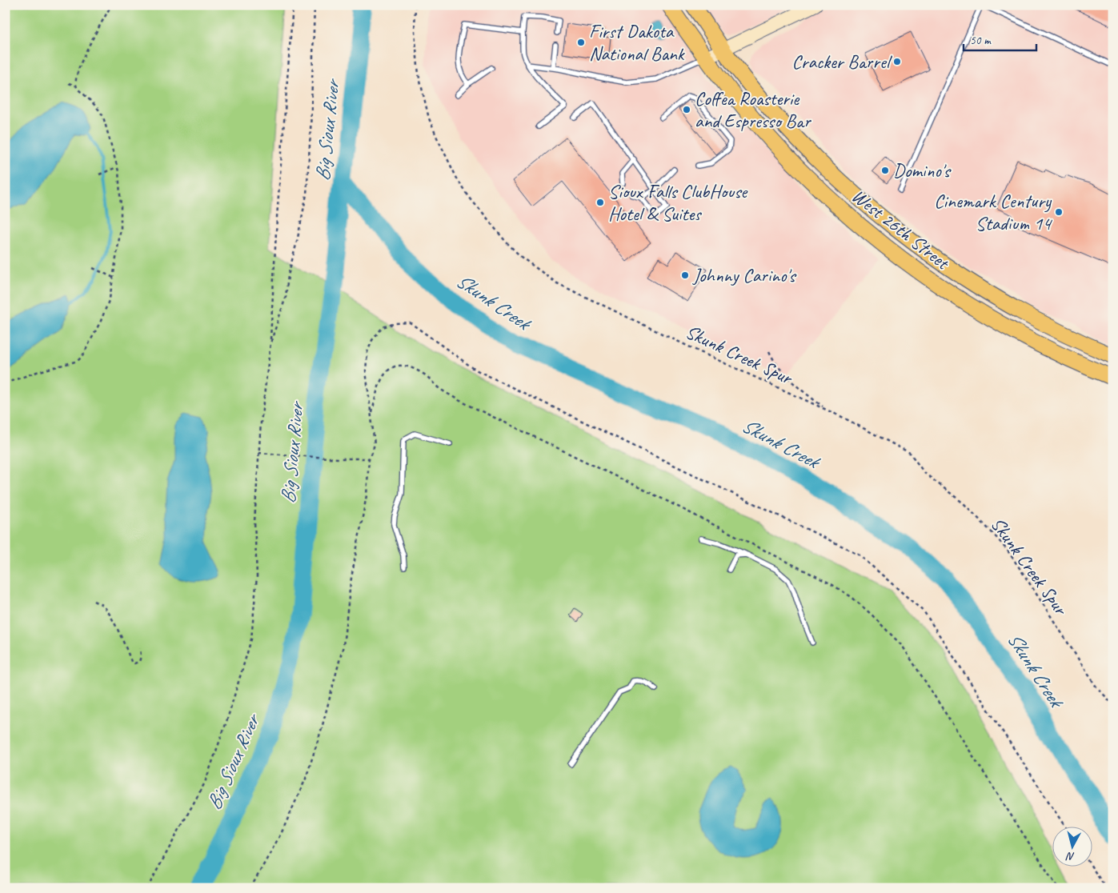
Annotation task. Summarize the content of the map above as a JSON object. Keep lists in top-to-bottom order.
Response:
{
  "streets": {
    "main road": ["West 26th Street"],
    "path": ["Skunk Creek Spur"]
  },
  "water": ["Big Sioux River", "Skunk Creek"],
  "places": [
    "First Dakota National Bank",
    "Cracker Barrel",
    "Coffea Roasterie and Espresso Bar",
    "Domino's",
    "Sioux Falls ClubHouse Hotel & Suites",
    "Cinemark Century Stadium 14",
    "Johnny Carino's"
  ],
  "scale_bar": "50 m",
  "north": "bottom"
}
